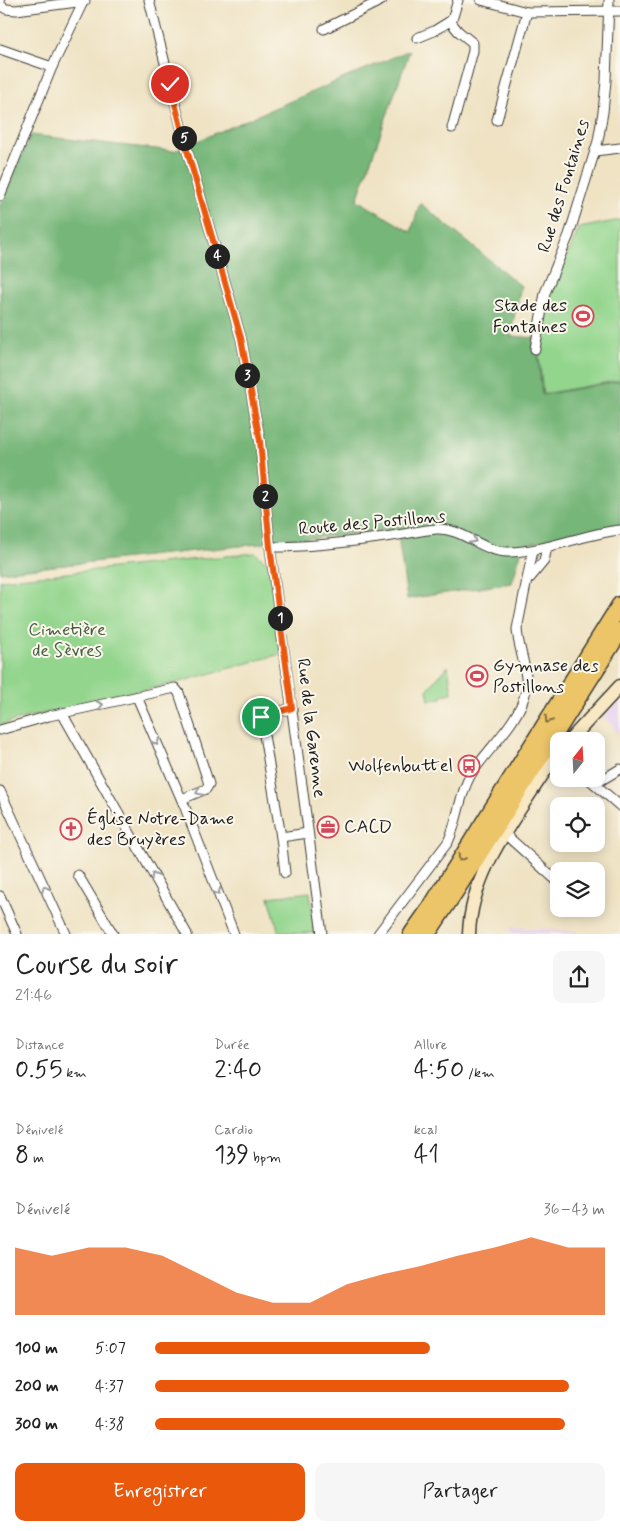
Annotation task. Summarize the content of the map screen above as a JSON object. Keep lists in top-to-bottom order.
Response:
{
  "streets": {
    "street": ["Rue des Fontaines", "Route des Postillons", "Rue de la Garenne"]
  },
  "crossings": [
    ["Route des Postillons", "Rue de la Garenne"]
  ],
  "one_way": ["Route des Postillons"],
  "parks": ["Cimetière de Sèvres"],
  "places": {
    "sports": ["Stade des Fontaines", "Gymnase des Postillons"],
    "bus stop": ["Wolfenbuttel"],
    "office": ["CACD"],
    "church": ["Église Notre-Dame des Bruyères"]
  },
  "north": "top",
  "page": {
    "pins": [
      "5",
      "4",
      "3",
      "2",
      "1"
    ],
    "heading": ["Course du soir", "21:46"],
    "stats": [
      ["Distance", "0.55 km"],
      ["Durée", "2:40"],
      ["Allure", "4:50 /km"],
      ["Dénivelé", "8 m"],
      ["Cardio", "139 bpm"],
      ["kcal", "41"]
    ],
    "chart": ["Dénivelé", "36–43 m"],
    "list": [
      {
        "name": "100 m",
        "note": "5:07"
      },
      {
        "name": "200 m",
        "note": "4:37"
      },
      {
        "name": "300 m",
        "note": "4:38"
      }
    ],
    "buttons": ["Enregistrer", "Partager"]
  }
}
